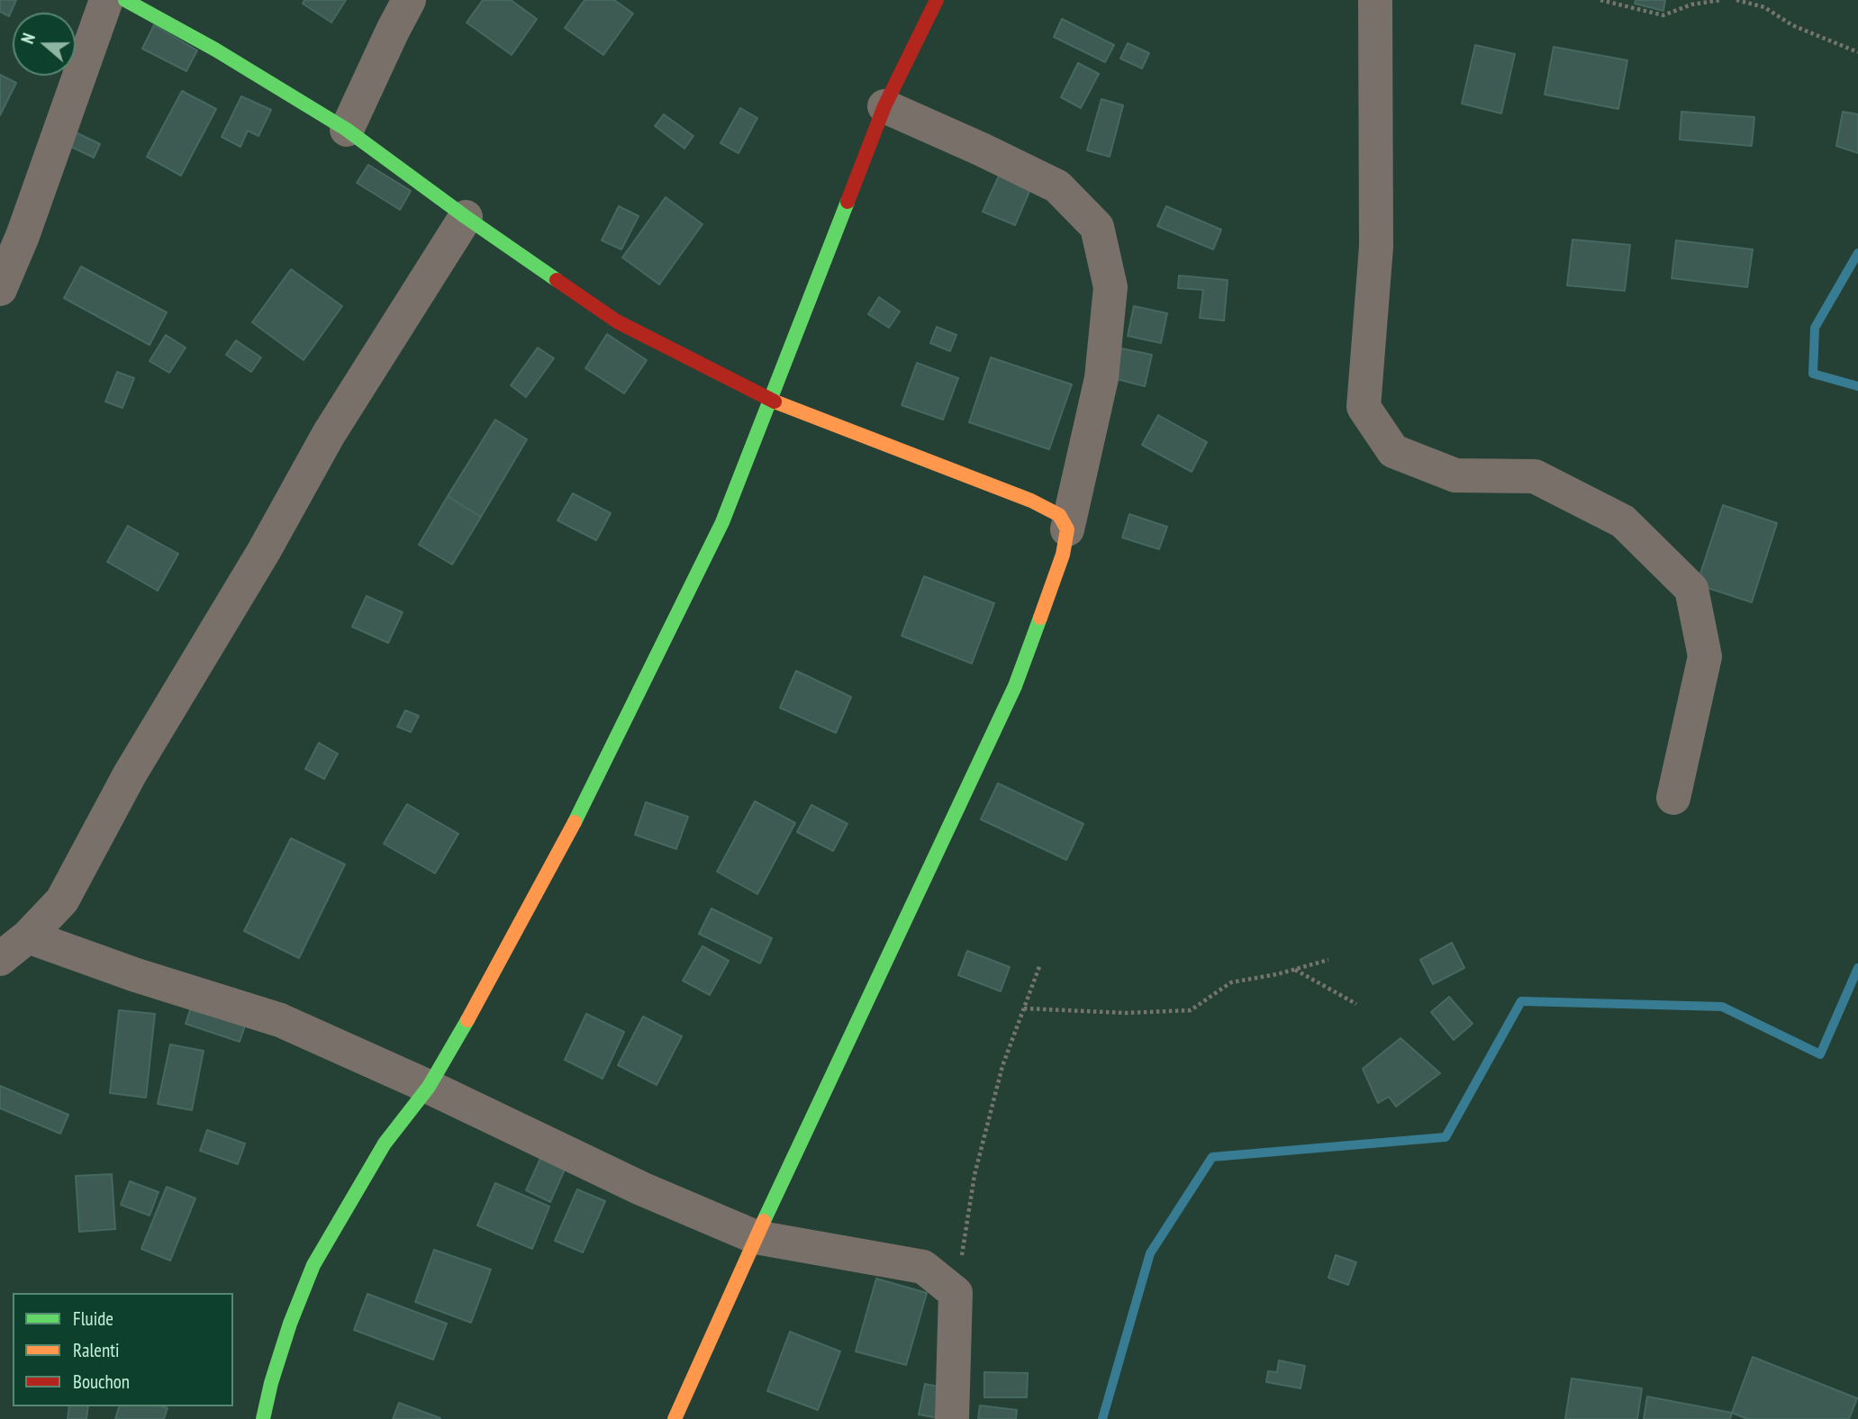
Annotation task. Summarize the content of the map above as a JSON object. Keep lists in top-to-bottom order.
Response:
{
  "legend": ["Fluide", "Ralenti", "Bouchon"],
  "north": "left"
}
